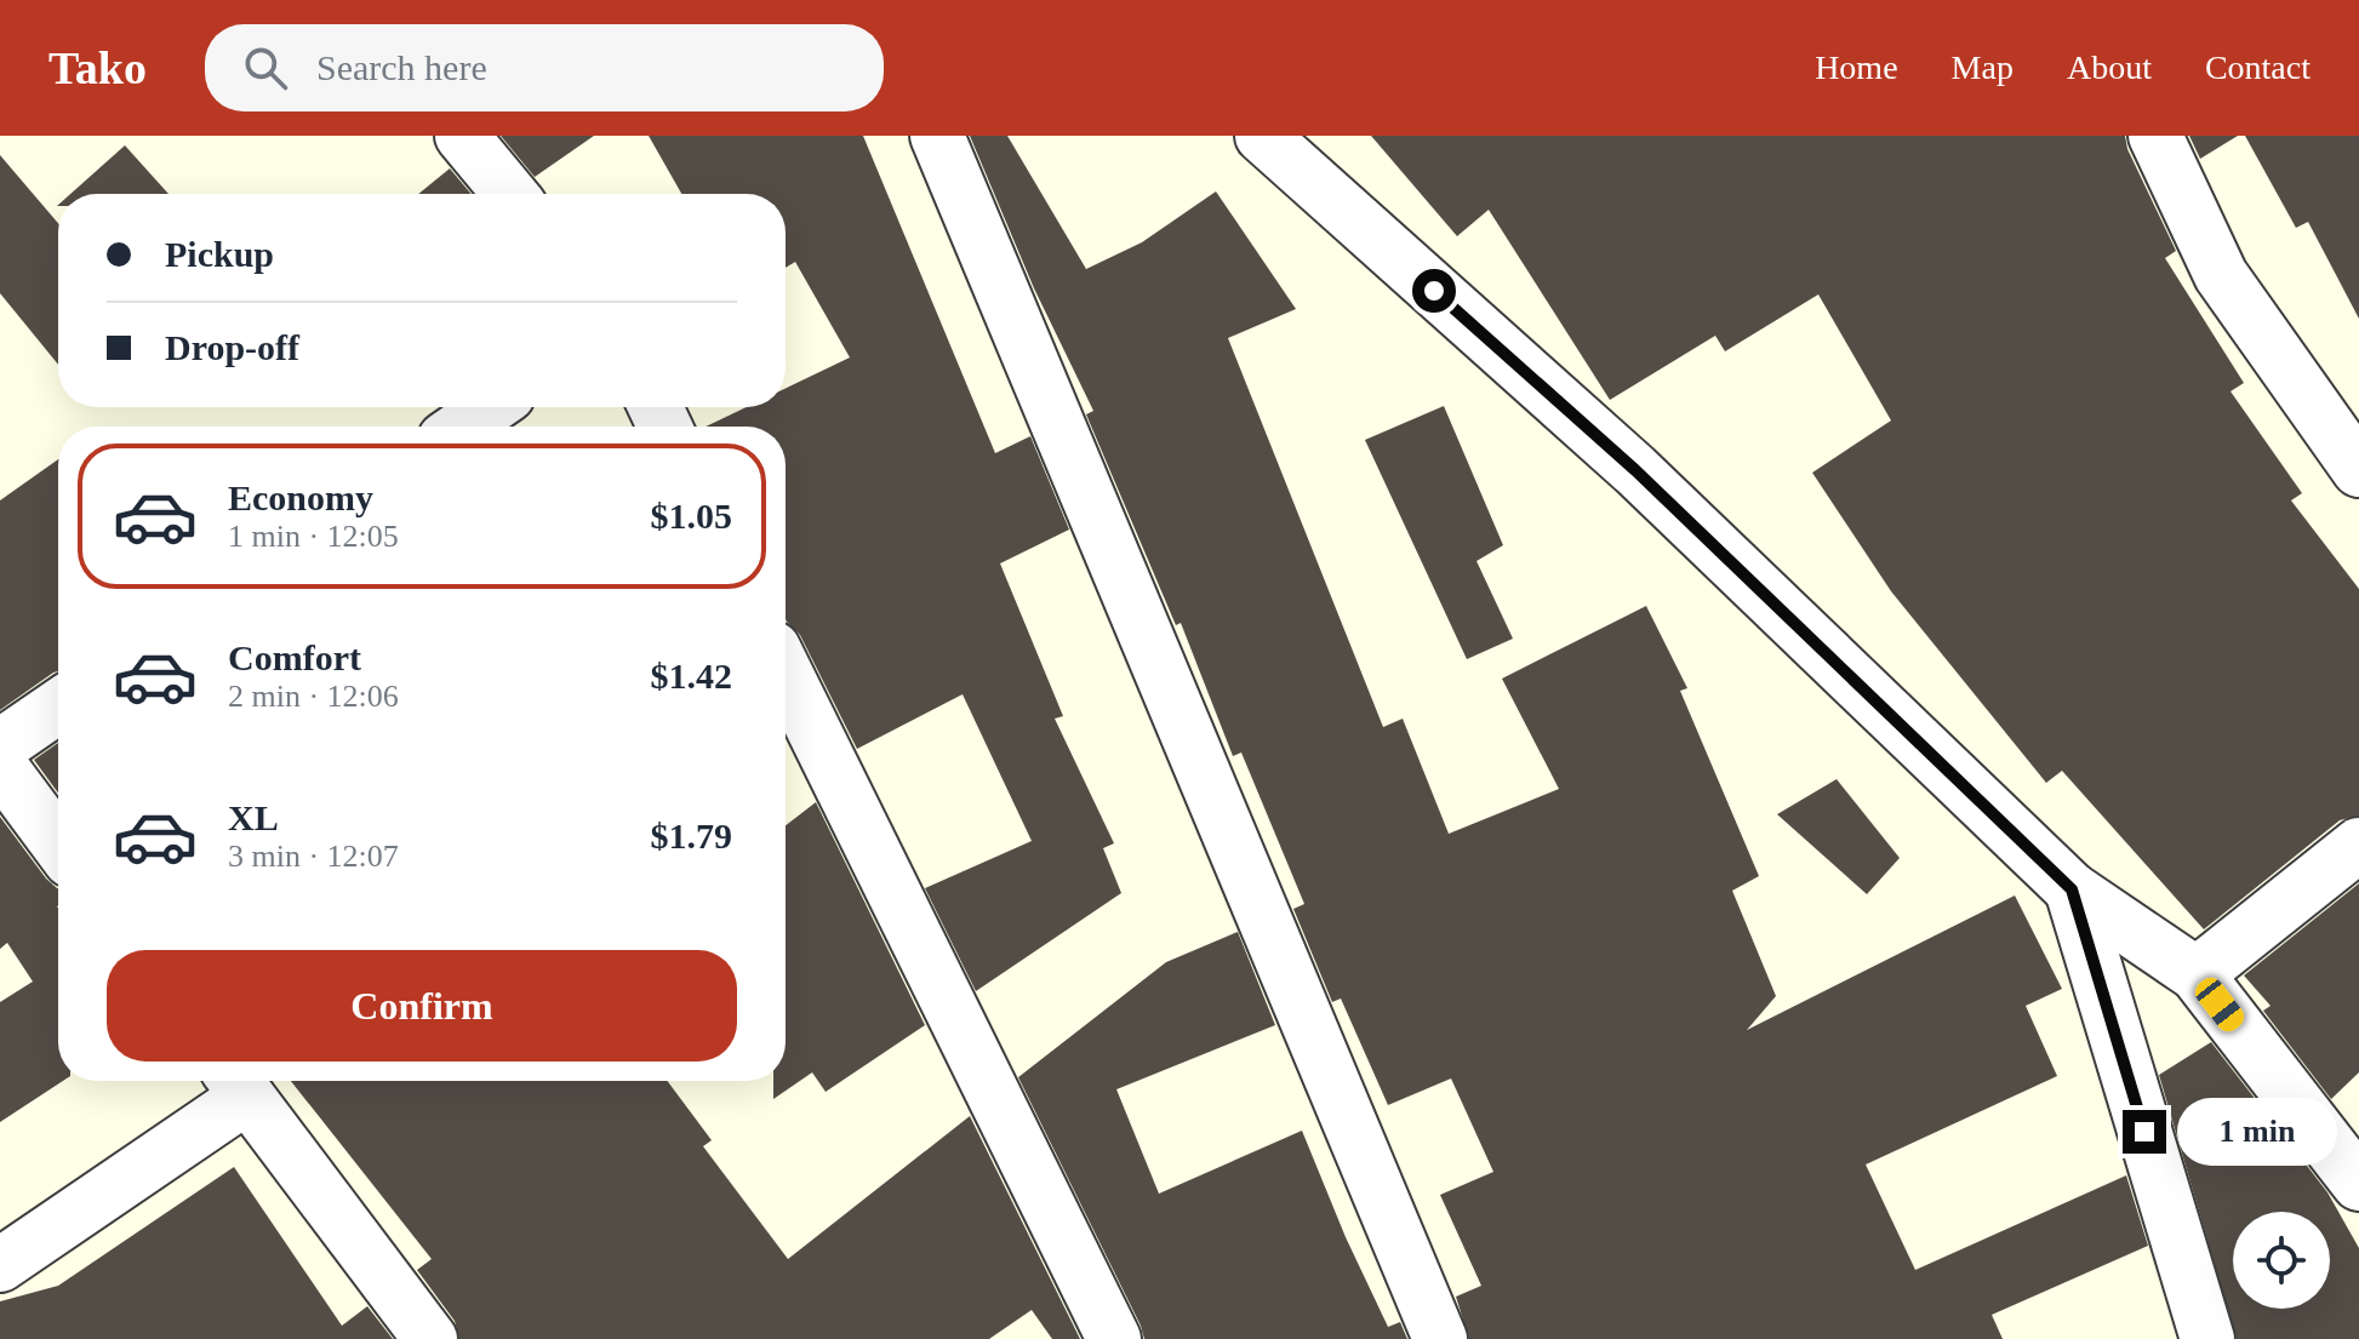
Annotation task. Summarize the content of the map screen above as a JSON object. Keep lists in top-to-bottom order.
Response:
{
  "page": {
    "header": "Tako",
    "search": "Search here",
    "nav": [
      "Home",
      "Map",
      "About",
      "Contact"
    ],
    "banner": ["Pickup", "Drop-off"],
    "list": [
      {
        "name": "Economy",
        "note": "1 min · 12:05",
        "value": "$1.05"
      },
      {
        "name": "Comfort",
        "note": "2 min · 12:06",
        "value": "$1.42"
      },
      {
        "name": "XL",
        "note": "3 min · 12:07",
        "value": "$1.79"
      }
    ],
    "buttons": "Confirm",
    "bubble": "1 min"
  }
}
